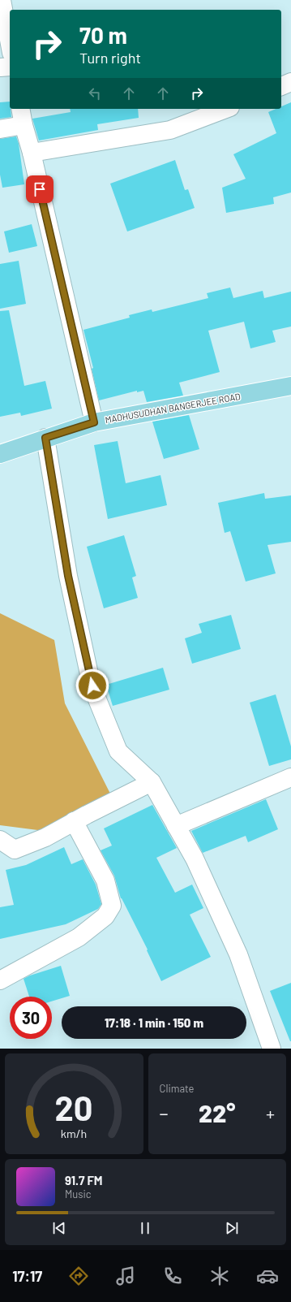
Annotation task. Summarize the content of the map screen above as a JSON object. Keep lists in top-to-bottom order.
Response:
{
  "streets": {
    "main road": ["MADHUSUDHAN BANGERJEE ROAD"]
  },
  "page": {
    "turn": ["70 m", "Turn right"],
    "limit": "30",
    "trip": "17:18 · 1 min · 150 m",
    "tile": "Climate",
    "heat": ["−", "22°", "+"],
    "song": ["91.7 FM", "Music"],
    "tabs": "17:17",
    "gauge": ["20", "km/h"]
  }
}
